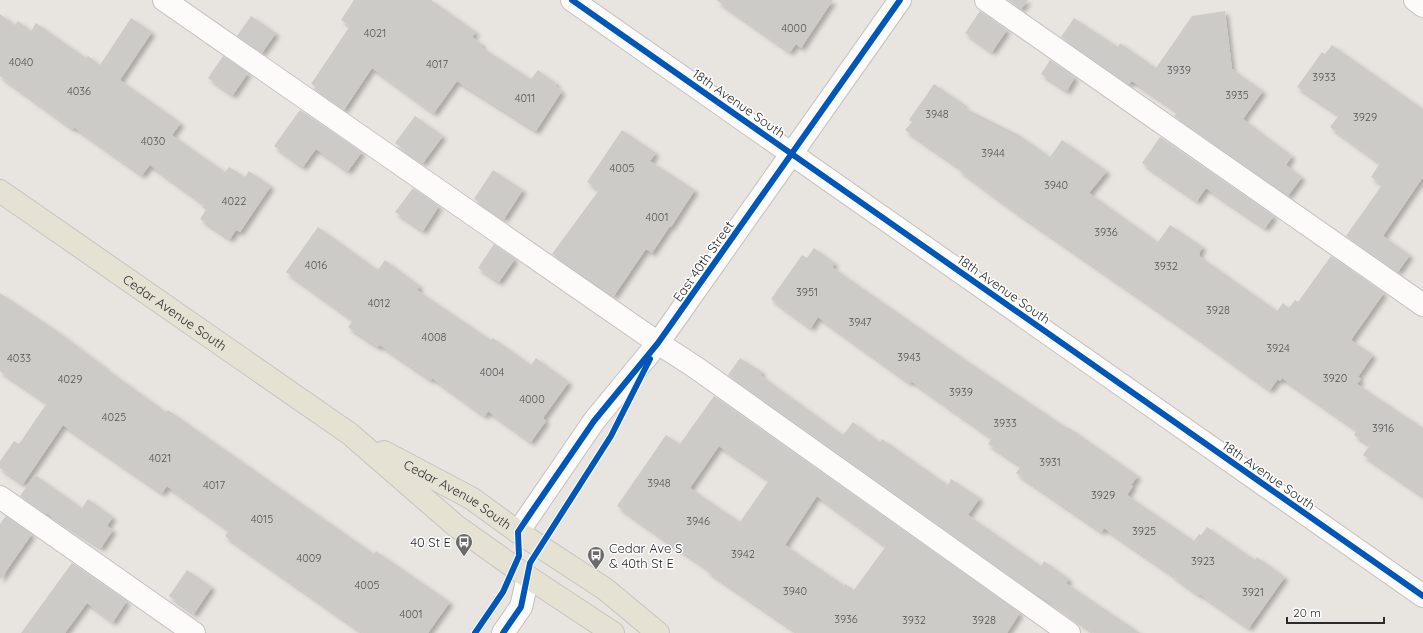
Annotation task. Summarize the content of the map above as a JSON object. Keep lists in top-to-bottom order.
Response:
{
  "streets": {
    "main road": ["Cedar Avenue South"],
    "street": ["18th Avenue South", "East 40th Street"]
  },
  "crossings": [
    ["18th Avenue South", "East 40th Street"],
    ["East 40th Street", "Cedar Avenue South"]
  ],
  "places": {
    "bus stop": ["40 St E", "Cedar Ave S & 40th St E"]
  },
  "house_numbers": [
    "4000",
    "4021",
    "4040",
    "4017",
    "3939",
    "3933",
    "4036",
    "3935",
    "4011",
    "3948",
    "3929",
    "4030",
    "3944",
    "4005",
    "3940",
    "4022",
    "4001",
    "3936",
    "4016",
    "3932",
    "3951",
    "4012",
    "3928",
    "3947",
    "4008",
    "3924",
    "3943",
    "4033",
    "4004",
    "3920",
    "4029",
    "3939",
    "4000",
    "4025",
    "3933",
    "3916",
    "4021",
    "3931",
    "3948",
    "4017",
    "3929",
    "4015",
    "3946",
    "3925",
    "3942",
    "4009",
    "3923",
    "4005",
    "3940",
    "3921",
    "4001",
    "3936",
    "3932",
    "3928"
  ],
  "scale_bar": "20 m"
}
